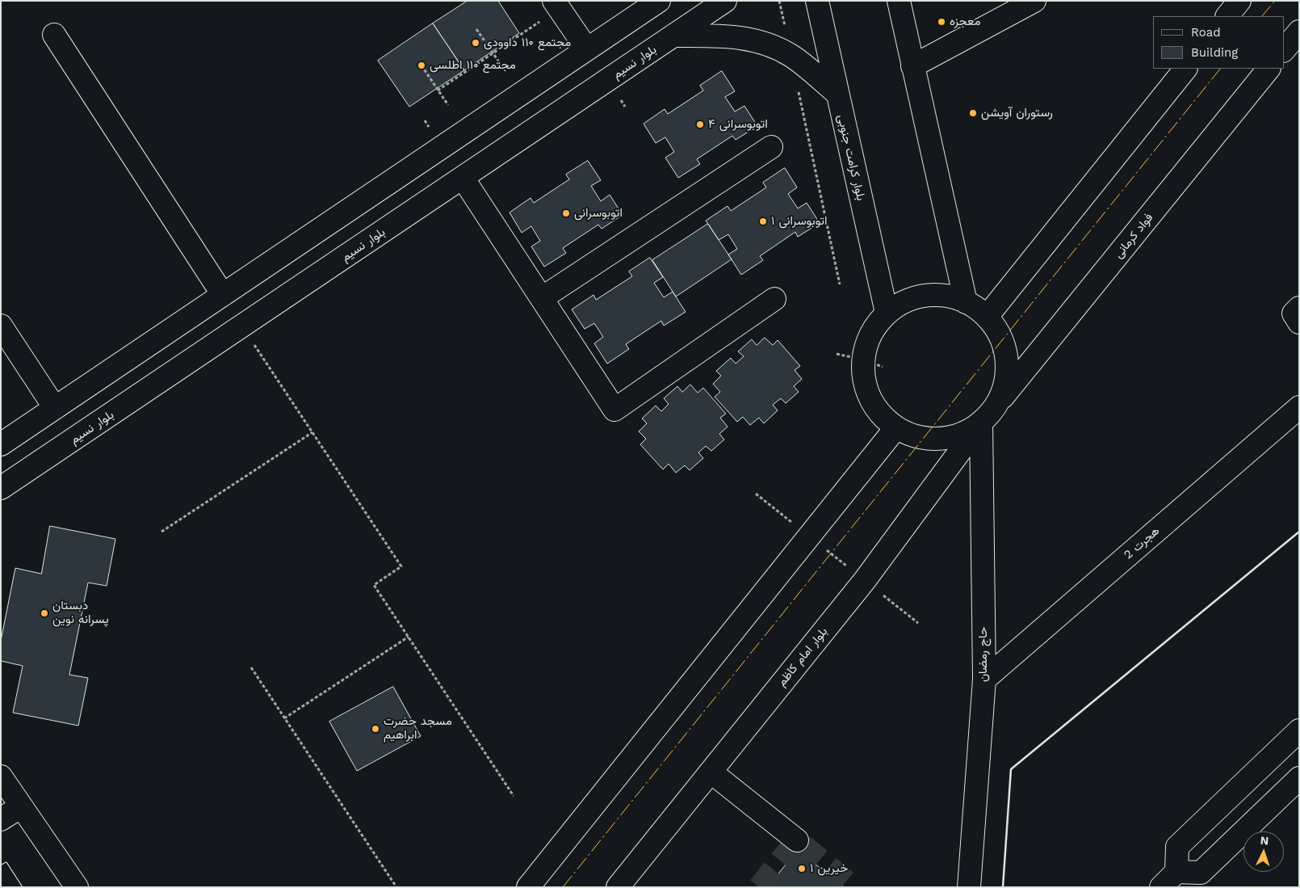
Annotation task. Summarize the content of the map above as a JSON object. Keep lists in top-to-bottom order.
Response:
{
  "streets": {
    "street": [
      "بلوار نسیم",
      "بلوار کرامت جنوبی",
      "فواد کرمانی",
      "هجرت 2",
      "حاج رمضان",
      "بلوار امام کاظم"
    ]
  },
  "crossings": [
    ["فواد کرمانی", "حاج رمضان"],
    ["فواد کرمانی", "بلوار امام کاظم"],
    ["هجرت 2", "حاج رمضان"],
    ["حاج رمضان", "بلوار امام کاظم"]
  ],
  "places": [
    "معجزه",
    "مجتمع ۱۱۰ داوودی",
    "مجتمع ۱۱۰ اطلسی",
    "رستوران آویشن",
    "اتوبوسرانی ۴",
    "اتوبوسرانی",
    "اتوبوسرانی ۱",
    "دبستان پسرانه نوین",
    "مسجد حضرت ابراهیم",
    "خیرین ۱"
  ],
  "legend": ["Road", "Building"],
  "north": "top"
}
